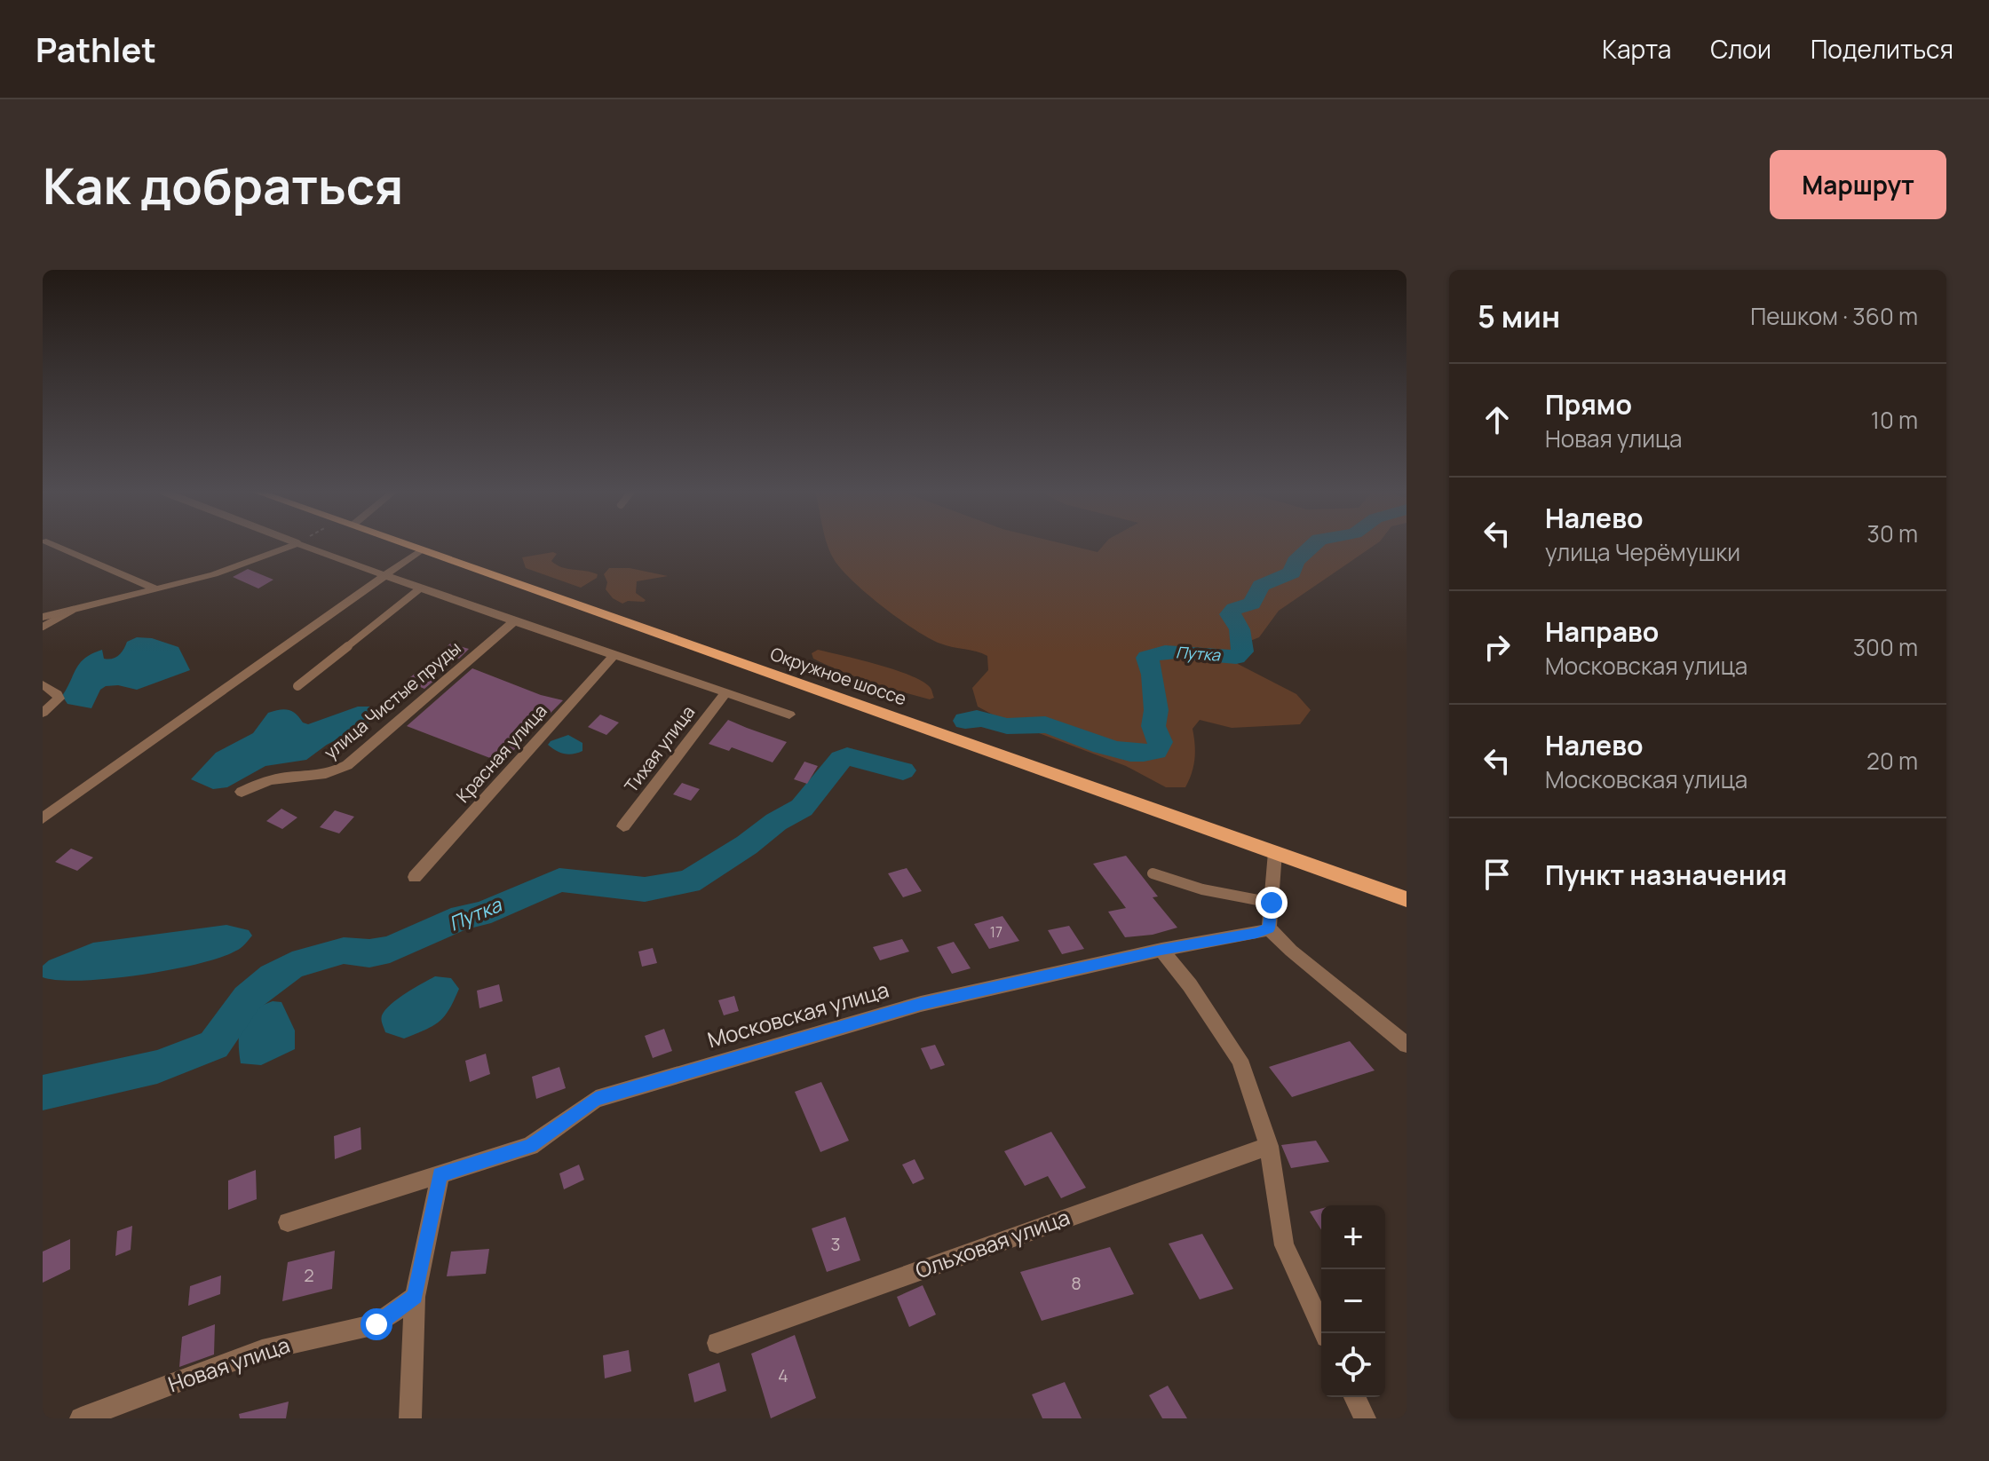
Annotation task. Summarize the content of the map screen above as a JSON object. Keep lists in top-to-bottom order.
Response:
{
  "streets": {
    "main road": ["Окружное шоссе"],
    "street": [
      "улица Чистые пруды",
      "Тихая улица",
      "Красная улица",
      "Московская улица",
      "Ольховая улица",
      "Новая улица"
    ]
  },
  "water": ["Путка"],
  "house_numbers": [
    "17",
    "3",
    "2",
    "8",
    "4"
  ],
  "page": {
    "header": "Pathlet",
    "nav": ["Карта", "Слои", "Поделиться"],
    "buttons": "Маршрут",
    "title": "Как добраться",
    "heading": ["5 мин", "Пешком · 360 m"],
    "list": [
      ["Прямо", "Новая улица", "10 m"],
      ["Налево", "улица Черёмушки", "30 m"],
      ["Направо", "Московская улица", "300 m"],
      ["Налево", "Московская улица", "20 m"],
      "Пункт назначения"
    ],
    "map_buttons": ["+", "−"]
  }
}
